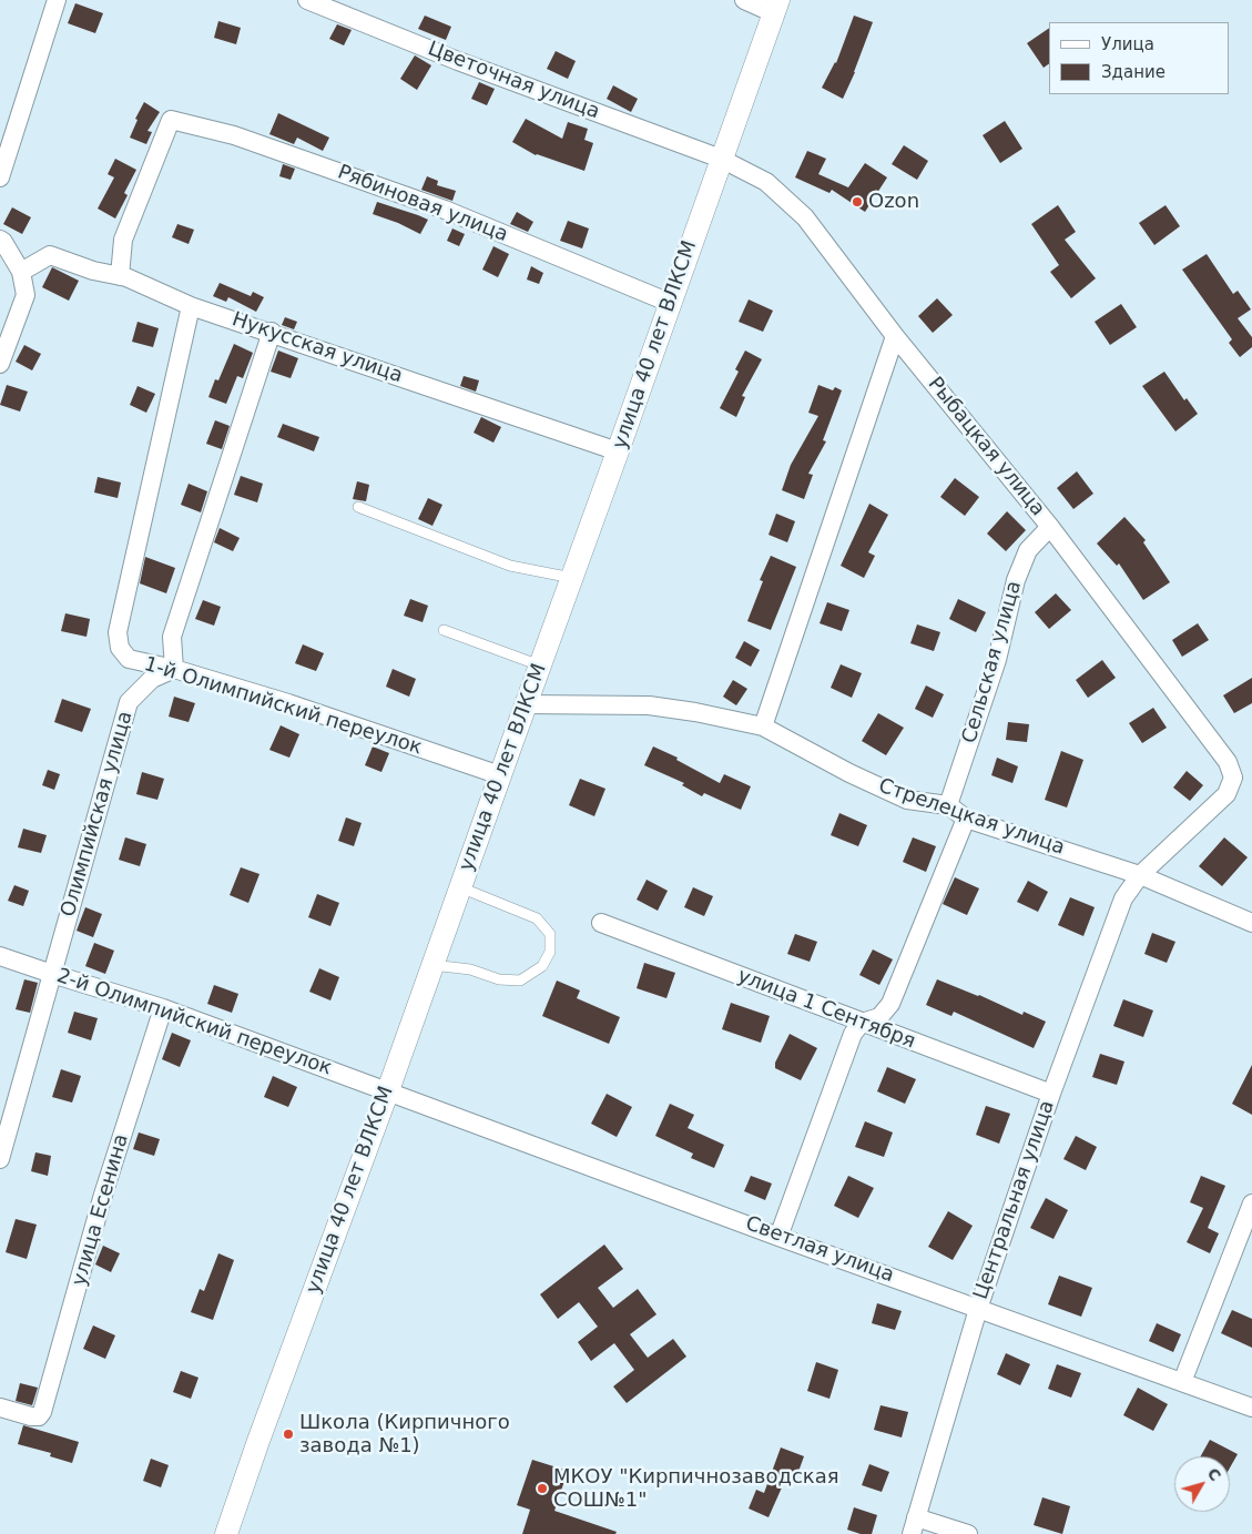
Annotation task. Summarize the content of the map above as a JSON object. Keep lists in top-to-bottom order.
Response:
{
  "streets": {
    "street": [
      "Цветочная улица",
      "Рябиновая улица",
      "улица 40 лет ВЛКСМ",
      "Нукусская улица",
      "Рыбацкая улица",
      "Сельская улица",
      "1-й Олимпийский переулок",
      "Олимпийская улица",
      "Стрелецкая улица",
      "улица 1 Сентября",
      "2-й Олимпийский переулок",
      "Центральная улица",
      "улица Есенина",
      "Светлая улица"
    ]
  },
  "crossings": [
    ["Цветочная улица", "улица 40 лет ВЛКСМ"],
    ["Цветочная улица", "Рыбацкая улица"],
    ["Рябиновая улица", "улица 40 лет ВЛКСМ"],
    ["Рябиновая улица", "Нукусская улица"],
    ["улица 40 лет ВЛКСМ", "Нукусская улица"],
    ["улица 40 лет ВЛКСМ", "Рыбацкая улица"],
    ["улица 40 лет ВЛКСМ", "1-й Олимпийский переулок"],
    ["улица 40 лет ВЛКСМ", "Стрелецкая улица"],
    ["улица 40 лет ВЛКСМ", "2-й Олимпийский переулок"],
    ["улица 40 лет ВЛКСМ", "Светлая улица"],
    ["Нукусская улица", "1-й Олимпийский переулок"],
    ["Рыбацкая улица", "Сельская улица"],
    ["Рыбацкая улица", "Центральная улица"],
    ["Сельская улица", "Стрелецкая улица"],
    ["1-й Олимпийский переулок", "Олимпийская улица"],
    ["Олимпийская улица", "2-й Олимпийский переулок"],
    ["Стрелецкая улица", "Центральная улица"],
    ["улица 1 Сентября", "Центральная улица"],
    ["2-й Олимпийский переулок", "улица Есенина"],
    ["2-й Олимпийский переулок", "Светлая улица"],
    ["Центральная улица", "Светлая улица"]
  ],
  "places": ["Ozon", "Школа (Кирпичного завода №1)", "МКОУ \"Кирпичнозаводская СОШ№1\""],
  "legend": ["Улица", "Здание"],
  "north": "top right"
}
